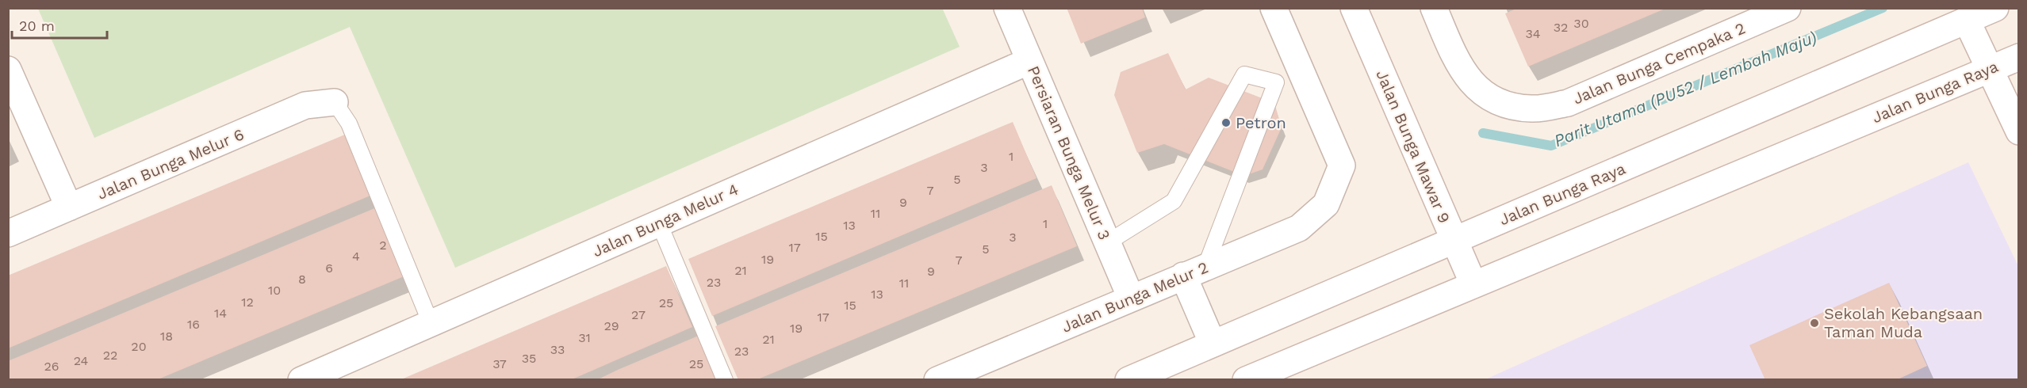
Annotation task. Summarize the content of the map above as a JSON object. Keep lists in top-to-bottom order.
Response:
{
  "streets": {
    "street": [
      "Jalan Bunga Cempaka 2",
      "Jalan Bunga Raya",
      "Jalan Bunga Mawar 9",
      "Persiaran Bunga Melur 3",
      "Jalan Bunga Melur 6",
      "Jalan Bunga Melur 4",
      "Jalan Bunga Melur 2"
    ]
  },
  "crossings": [
    ["Jalan Bunga Raya", "Jalan Bunga Mawar 9"],
    ["Persiaran Bunga Melur 3", "Jalan Bunga Melur 4"],
    ["Persiaran Bunga Melur 3", "Jalan Bunga Melur 2"]
  ],
  "water": ["Parit Utama (PU52 / Lembah Maju)"],
  "places": ["Petron", "Sekolah Kebangsaan Taman Muda"],
  "house_numbers": [
    "30",
    "32",
    "34",
    "1",
    "3",
    "5",
    "7",
    "9",
    "11",
    "1",
    "13",
    "15",
    "3",
    "2",
    "17",
    "5",
    "4",
    "19",
    "7",
    "6",
    "21",
    "9",
    "8",
    "23",
    "11",
    "10",
    "13",
    "12",
    "25",
    "15",
    "14",
    "27",
    "17",
    "16",
    "29",
    "19",
    "18",
    "31",
    "21",
    "20",
    "33",
    "23",
    "22",
    "35",
    "24",
    "37",
    "25",
    "26"
  ],
  "scale_bar": "20 m"
}
